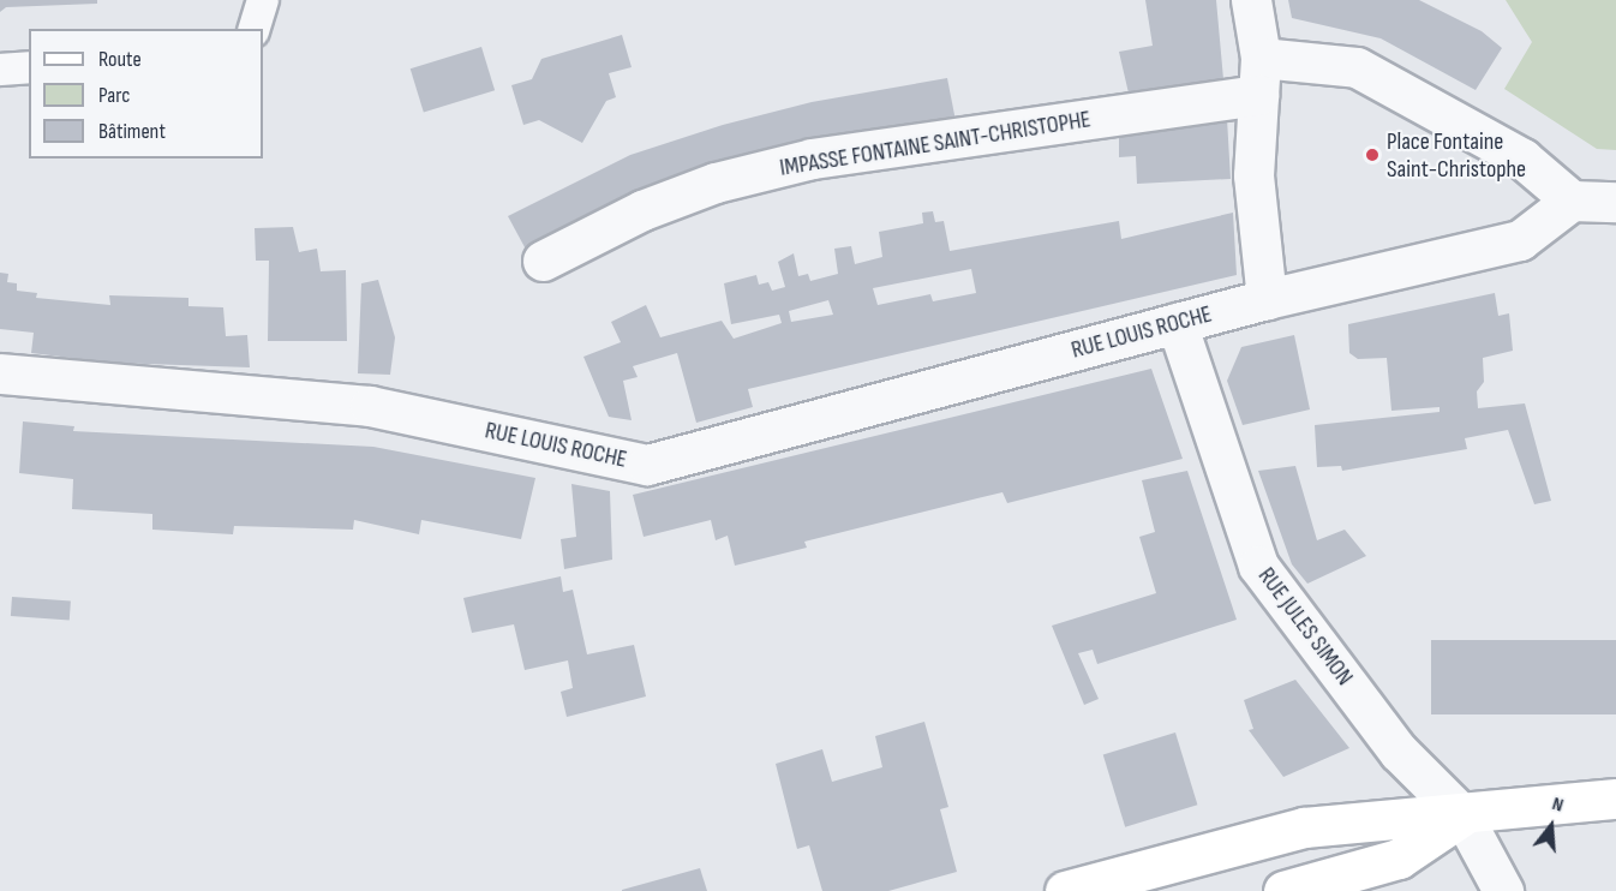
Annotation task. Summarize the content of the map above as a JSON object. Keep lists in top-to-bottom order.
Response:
{
  "streets": {
    "street": ["IMPASSE FONTAINE SAINT-CHRISTOPHE", "RUE LOUIS ROCHE", "RUE JULES SIMON"]
  },
  "crossings": [
    ["RUE LOUIS ROCHE", "RUE JULES SIMON"]
  ],
  "places": ["Place Fontaine Saint-Christophe"],
  "legend": ["Route", "Parc", "Bâtiment"],
  "north": "top"
}
